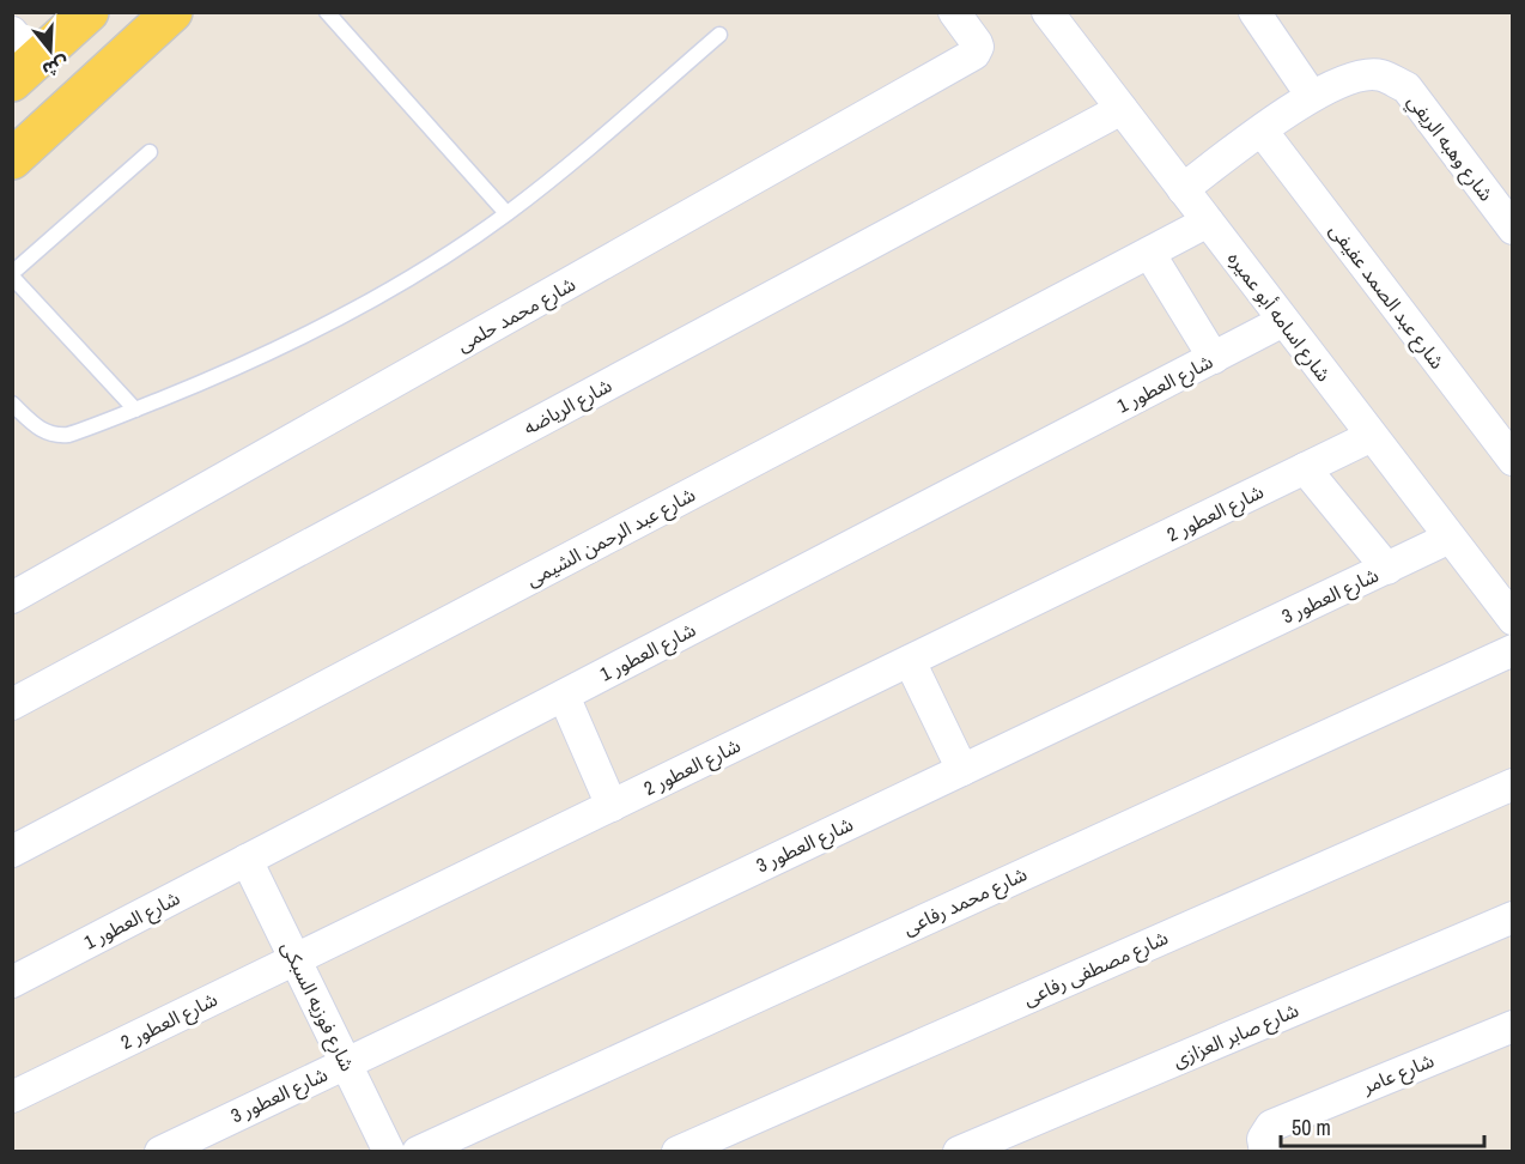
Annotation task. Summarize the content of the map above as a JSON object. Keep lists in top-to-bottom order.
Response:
{
  "streets": {
    "street": [
      "شارع وهبه الريفي",
      "شارع عبد الصمد عفيفى",
      "شارع محمد حلمى",
      "شارع اسامه أبو عميره",
      "شارع العطور 1",
      "شارع الرياضه",
      "شارع العطور 2",
      "شارع عبد الرحمن الشيمى",
      "شارع العطور 3",
      "شارع محمد رفاعى",
      "شارع مصطفى رفاعى",
      "شارع فوزيه السبكى",
      "شارع صابر العزازى",
      "شارع عامر"
    ]
  },
  "crossings": [
    ["شارع اسامه أبو عميره", "شارع العطور 1"],
    ["شارع اسامه أبو عميره", "شارع الرياضه"],
    ["شارع اسامه أبو عميره", "شارع العطور 2"],
    ["شارع اسامه أبو عميره", "شارع عبد الرحمن الشيمى"],
    ["شارع اسامه أبو عميره", "شارع العطور 3"],
    ["شارع العطور 1", "شارع فوزيه السبكى"],
    ["شارع العطور 2", "شارع فوزيه السبكى"],
    ["شارع العطور 3", "شارع فوزيه السبكى"]
  ],
  "scale_bar": "50 m",
  "north": "bottom"
}
